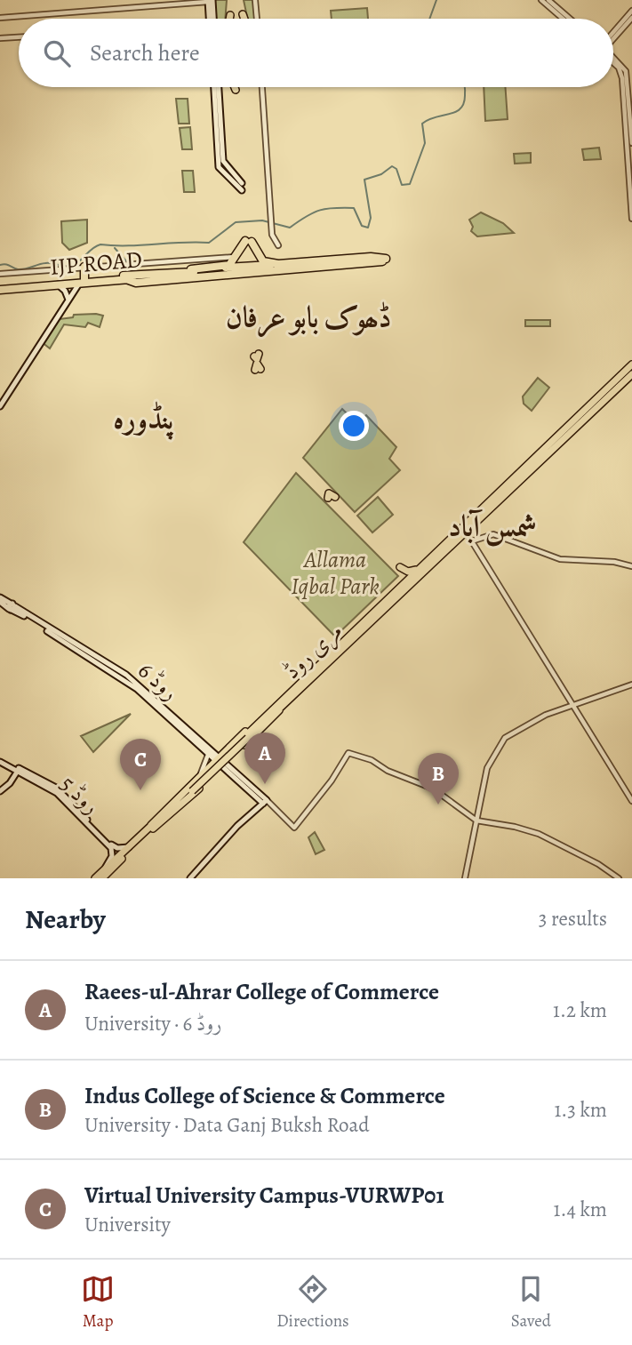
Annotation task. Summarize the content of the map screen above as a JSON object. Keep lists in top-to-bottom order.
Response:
{
  "streets": {
    "highway": ["IJP ROAD"],
    "main road": ["مری روڈ", "روڈ 6", "روڈ 5"]
  },
  "crossings": [
    ["مری روڈ", "روڈ 5"]
  ],
  "districts": ["ڈھوک بابو عرفان", "پنڈورہ", "شمس آباد"],
  "parks": ["Allama Iqbal Park"],
  "page": {
    "search": "Search here",
    "pins": ["A", "C", "B"],
    "heading": ["Nearby", "3 results"],
    "list": [
      {
        "mark": "A",
        "name": "Raees-ul-Ahrar College of Commerce",
        "note": "University · روڈ 6",
        "value": "1.2 km"
      },
      {
        "mark": "B",
        "name": "Indus College of Science & Commerce",
        "note": "University · Data Ganj Buksh Road",
        "value": "1.3 km"
      },
      {
        "mark": "C",
        "name": "Virtual University Campus-VURWP01",
        "note": "University",
        "value": "1.4 km"
      }
    ],
    "nav": ["Map", "Directions", "Saved"]
  }
}
